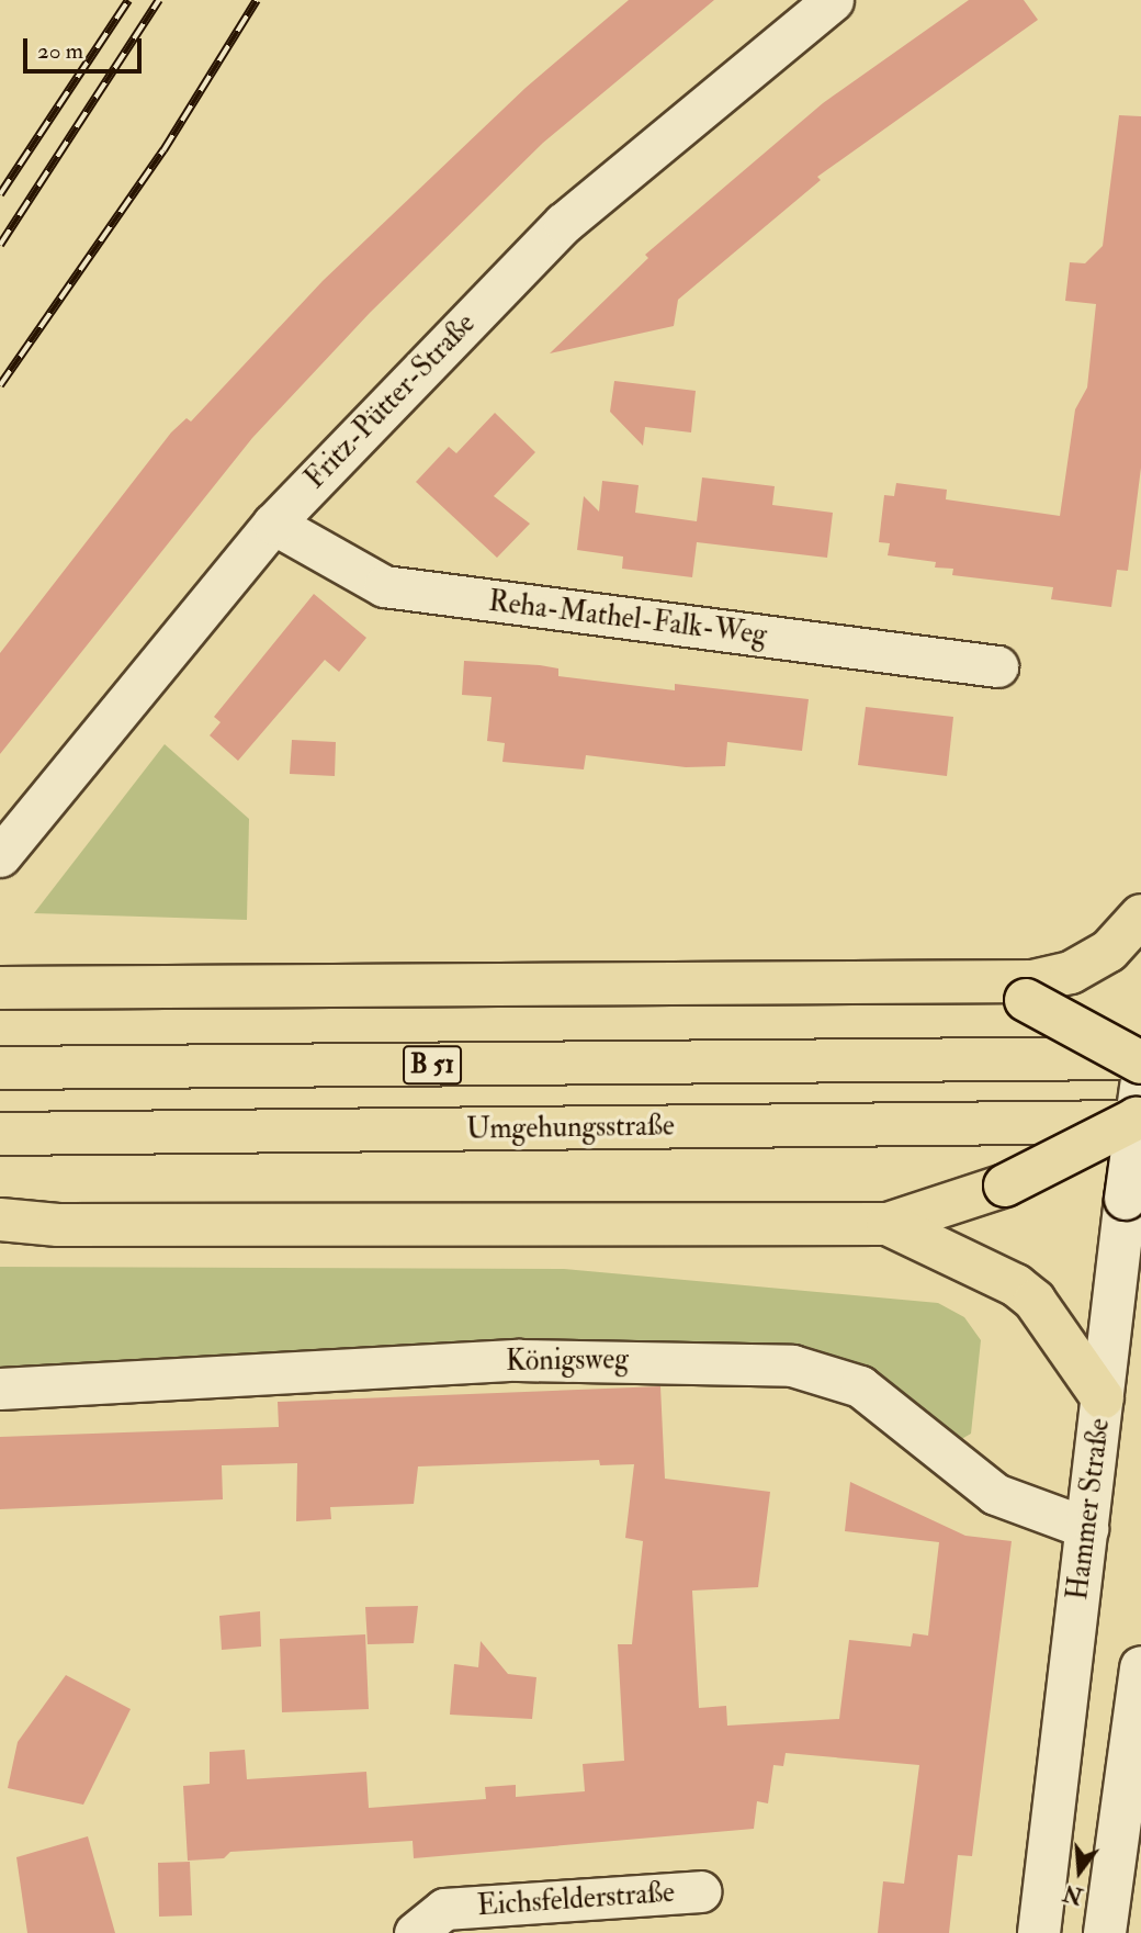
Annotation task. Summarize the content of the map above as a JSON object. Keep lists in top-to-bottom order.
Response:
{
  "streets": {
    "highway": ["B 51", "Umgehungsstraße"],
    "main road": ["Hammer Straße"],
    "street": [
      "Fritz-Pütter-Straße",
      "Reha-Mathel-Falk-Weg",
      "Königsweg",
      "Eichsfelderstraße"
    ]
  },
  "crossings": [
    ["Fritz-Pütter-Straße", "Reha-Mathel-Falk-Weg"],
    ["Umgehungsstraße", "Hammer Straße"],
    ["Königsweg", "Hammer Straße"]
  ],
  "scale_bar": "20 m",
  "north": "bottom"
}
